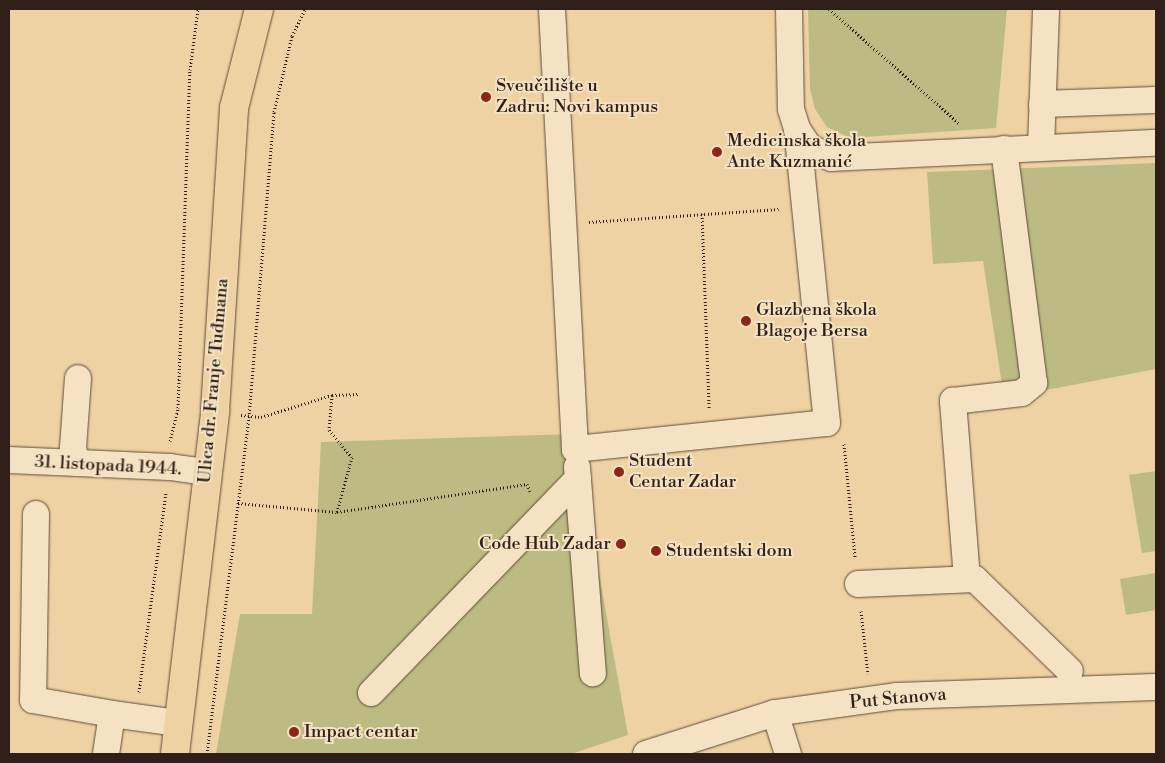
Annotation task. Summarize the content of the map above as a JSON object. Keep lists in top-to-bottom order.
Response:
{
  "streets": {
    "main road": ["Ulica dr. Franje Tuđmana"],
    "street": ["31. listopada 1944.", "Put Stanova"]
  },
  "crossings": [
    ["Ulica dr. Franje Tuđmana", "31. listopada 1944."]
  ],
  "places": [
    "Sveučilište u Zadru: Novi kampus",
    "Medicinska škola Ante Kuzmanić",
    "Glazbena škola Blagoje Bersa",
    "Student Centar Zadar",
    "Code Hub Zadar",
    "Studentski dom",
    "Impact centar"
  ]
}
